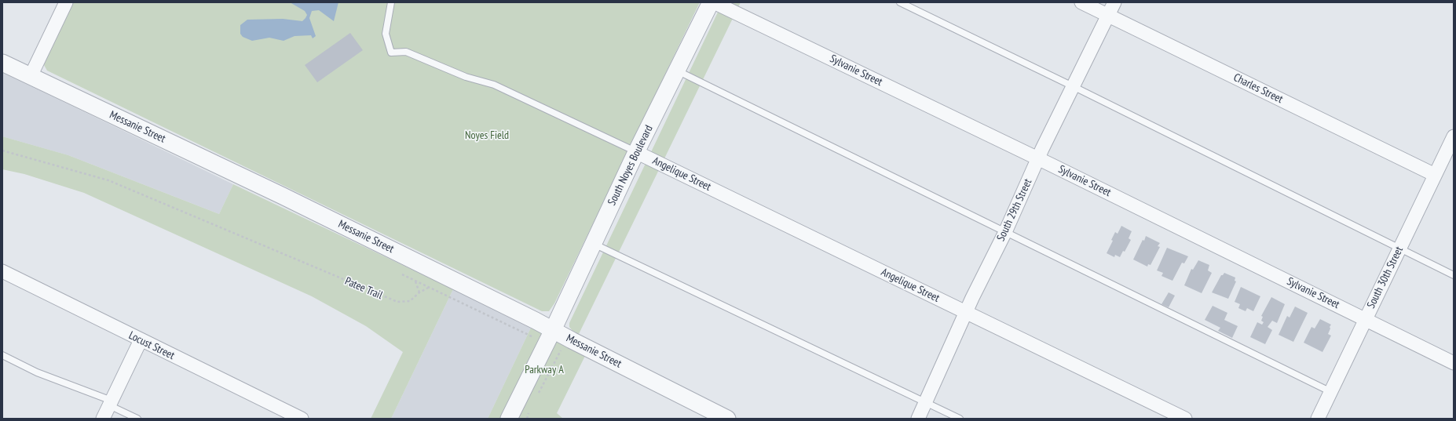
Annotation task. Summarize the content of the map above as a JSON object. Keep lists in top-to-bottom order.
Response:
{
  "streets": {
    "street": [
      "Sylvanie Street",
      "Charles Street",
      "Messanie Street",
      "South Noyes Boulevard",
      "Angelique Street",
      "South 29th Street",
      "South 30th Street",
      "Locust Street"
    ],
    "path": ["Patee Trail"]
  },
  "crossings": [
    ["Sylvanie Street", "South 29th Street"],
    ["Sylvanie Street", "South 30th Street"],
    ["Charles Street", "South 29th Street"],
    ["Charles Street", "South 30th Street"],
    ["Messanie Street", "South Noyes Boulevard"],
    ["South Noyes Boulevard", "Angelique Street"],
    ["Angelique Street", "South 29th Street"]
  ],
  "parks": ["Noyes Field", "Parkway A"]
}
